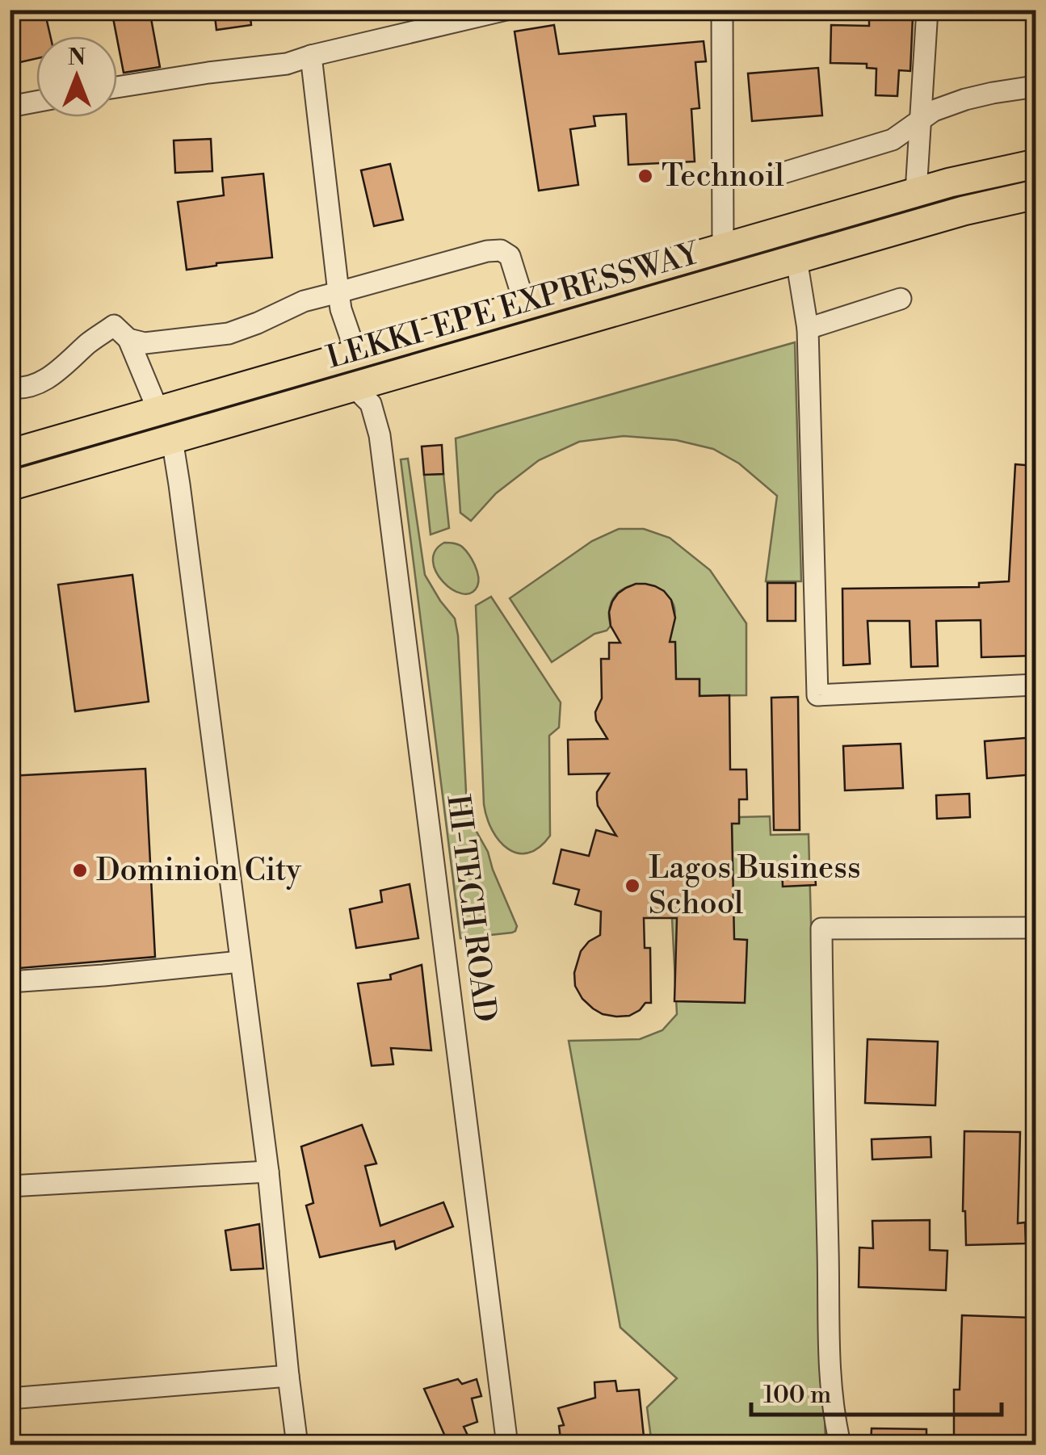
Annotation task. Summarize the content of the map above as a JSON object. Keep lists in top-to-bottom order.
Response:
{
  "streets": {
    "highway": ["LEKKI-EPE EXPRESSWAY"],
    "street": ["HI-TECH ROAD"]
  },
  "crossings": [
    ["LEKKI-EPE EXPRESSWAY", "HI-TECH ROAD"]
  ],
  "places": ["Technoil", "Dominion City", "Lagos Business School"],
  "scale_bar": "100 m",
  "north": "top"
}
